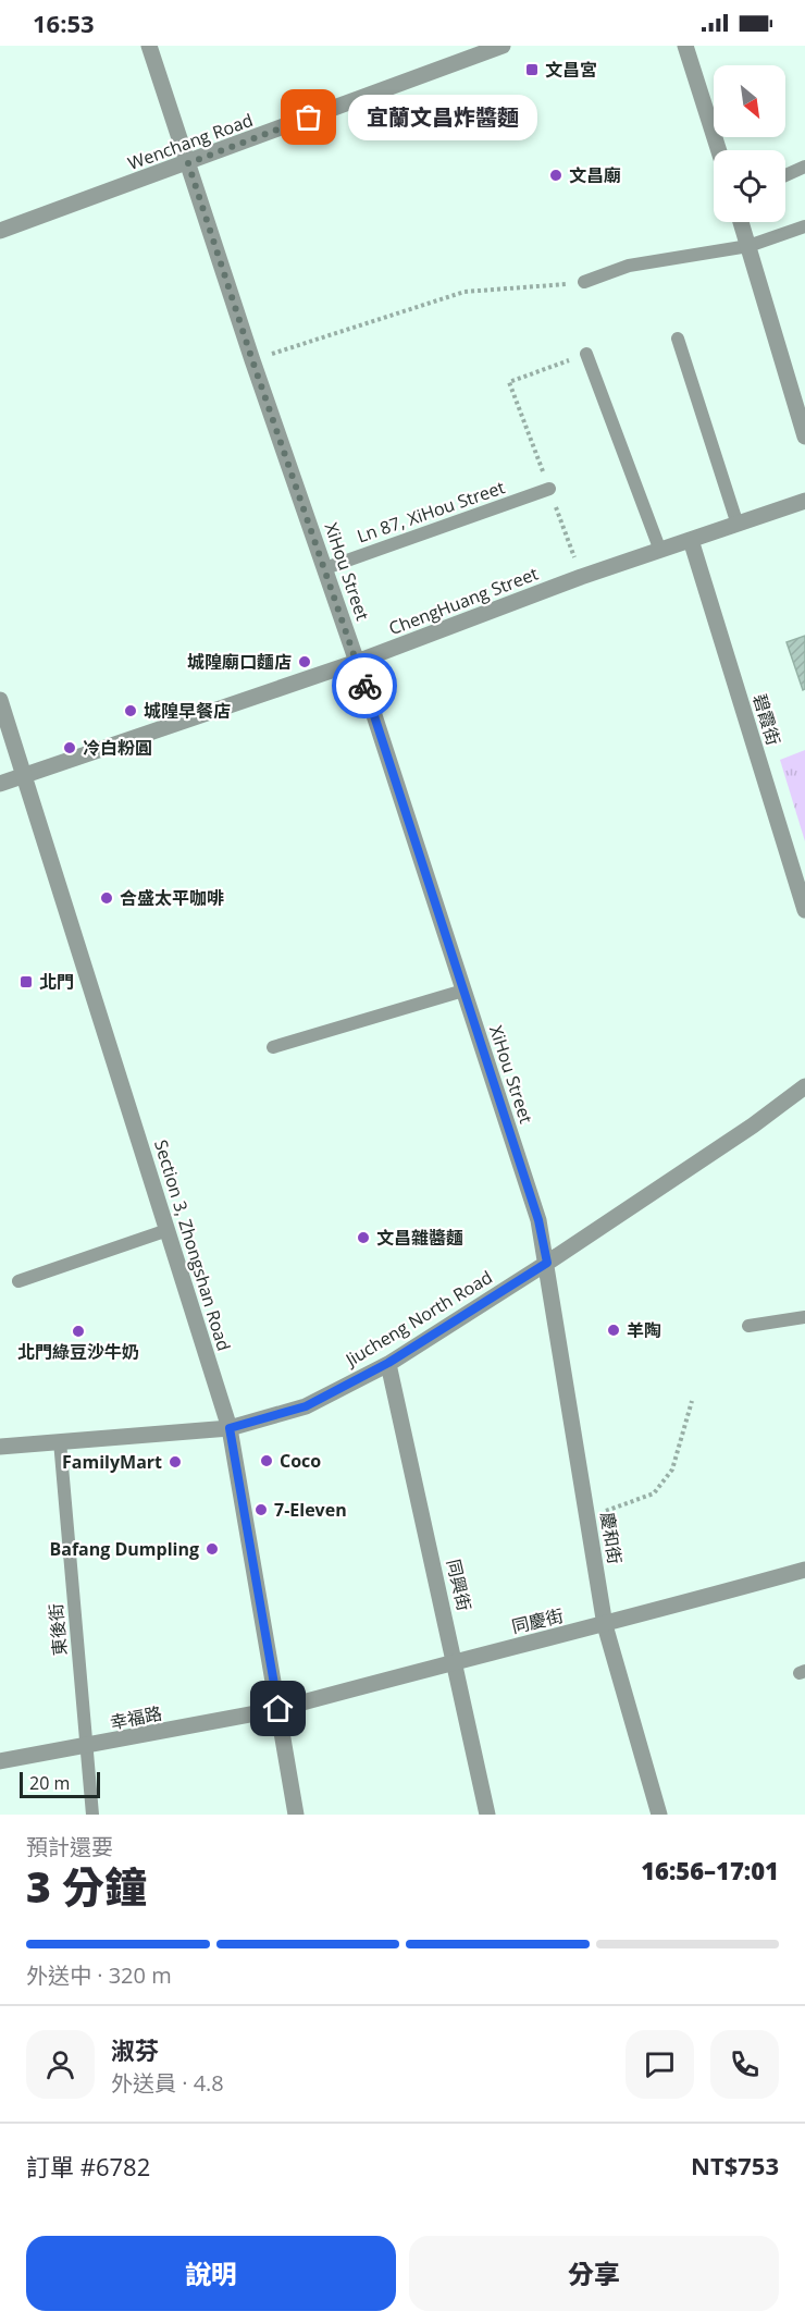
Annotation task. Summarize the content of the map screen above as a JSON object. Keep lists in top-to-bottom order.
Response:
{
  "streets": {
    "street": [
      "Wenchang Road",
      "XiHou Street",
      "ChengHuang Street",
      "碧霞街",
      "Section 3, Zhongshan Road",
      "Jiucheng North Road",
      "慶和街",
      "同興街",
      "同慶街",
      "幸福路"
    ],
    "lane": ["Ln 87, XiHou Street", "東後街"]
  },
  "crossings": [
    ["Wenchang Road", "XiHou Street"],
    ["Ln 87, XiHou Street", "XiHou Street"],
    ["XiHou Street", "ChengHuang Street"],
    ["XiHou Street", "Jiucheng North Road"],
    ["XiHou Street", "慶和街"],
    ["ChengHuang Street", "碧霞街"],
    ["ChengHuang Street", "Section 3, Zhongshan Road"],
    ["Section 3, Zhongshan Road", "Jiucheng North Road"],
    ["Section 3, Zhongshan Road", "同慶街"],
    ["Section 3, Zhongshan Road", "幸福路"],
    ["Jiucheng North Road", "慶和街"],
    ["Jiucheng North Road", "同興街"],
    ["Jiucheng North Road", "東後街"],
    ["慶和街", "同慶街"],
    ["同興街", "同慶街"],
    ["同慶街", "幸福路"],
    ["東後街", "幸福路"]
  ],
  "places": {
    "transit": ["文昌宮", "北門"],
    "other": [
      "宜蘭文昌炸醬麵",
      "文昌廟",
      "城隍廟口麵店",
      "城隍早餐店",
      "冷白粉圓",
      "合盛太平咖啡",
      "文昌雜醬麵",
      "羊陶",
      "北門綠豆沙牛奶",
      "Coco",
      "FamilyMart",
      "7-Eleven",
      "Bafang Dumpling"
    ]
  },
  "scale_bar": "20 m",
  "north": "bottom right",
  "page": {
    "status": "16:53",
    "bubble": "宜蘭文昌炸醬麵",
    "scale": "20 m",
    "heading": ["3 分鐘", "預計還要", "16:56–17:01"],
    "panel": [
      "淑芬",
      "外送員 · 4.8",
      "訂單 #6782",
      "NT$753"
    ],
    "bar": "外送中 · 320 m",
    "buttons": ["說明", "分享"]
  }
}
